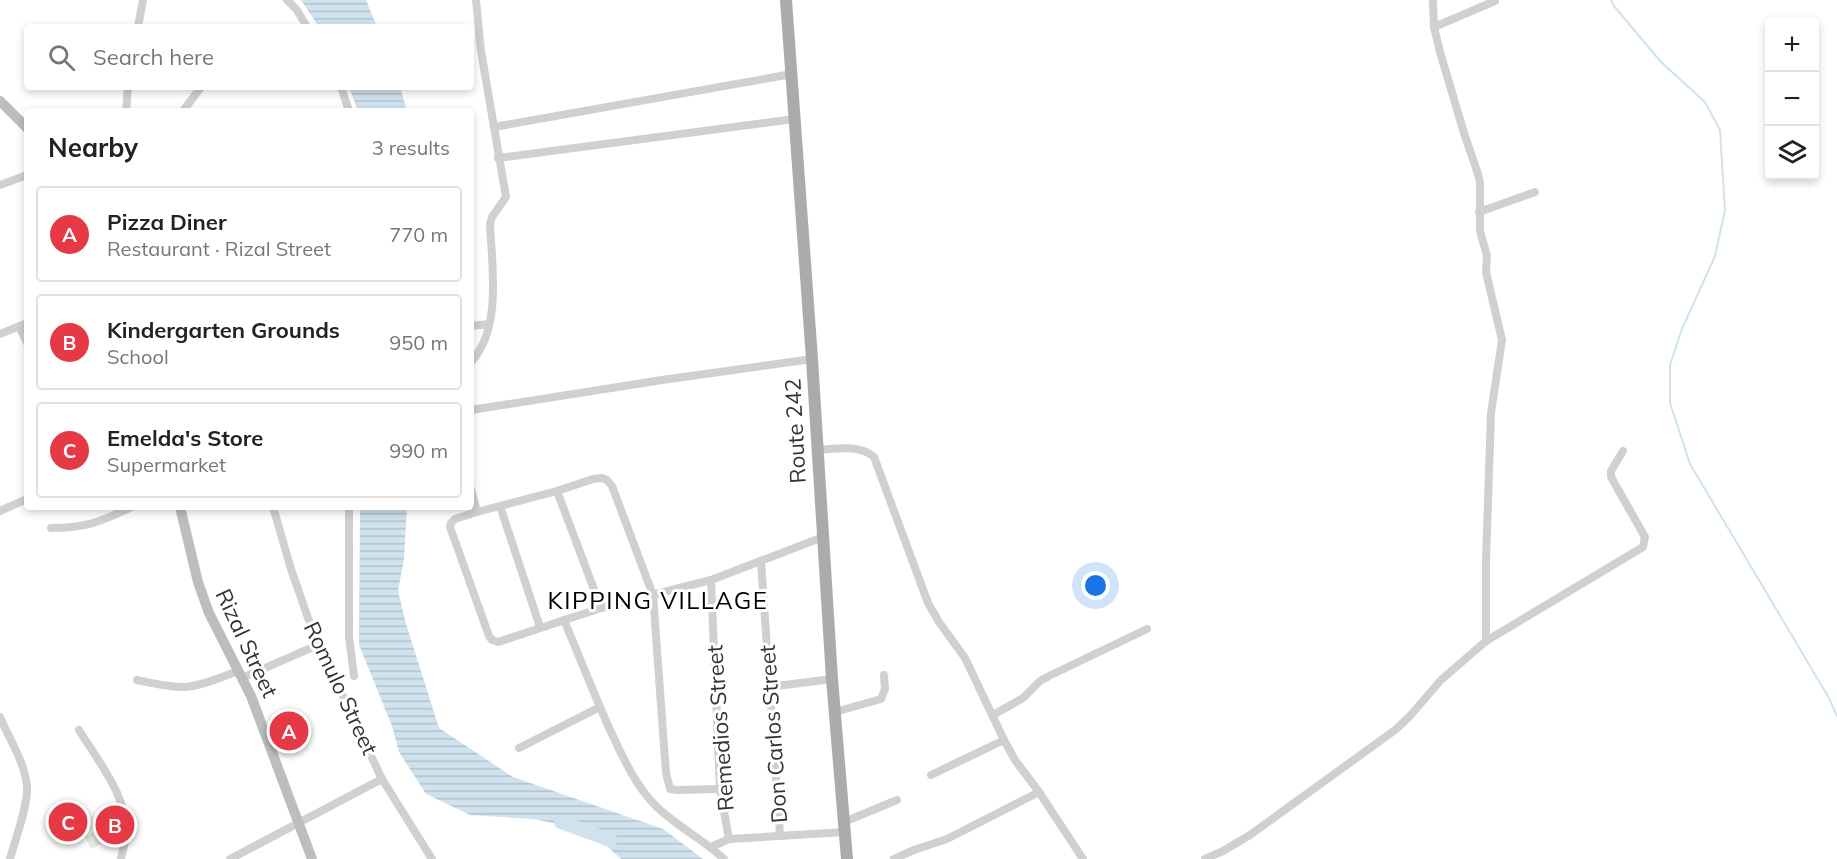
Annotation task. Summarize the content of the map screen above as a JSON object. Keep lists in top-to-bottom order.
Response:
{
  "streets": {
    "main road": ["Route 242"],
    "street": [
      "Rizal Street",
      "Romulo Street",
      "Remedios Street",
      "Don Carlos Street"
    ]
  },
  "districts": ["KIPPING VILLAGE"],
  "page": {
    "map_buttons": ["+", "−"],
    "search": "Search here",
    "heading": ["Nearby", "3 results"],
    "list": [
      {
        "mark": "A",
        "name": "Pizza Diner",
        "note": "Restaurant · Rizal Street",
        "value": "770 m"
      },
      {
        "mark": "B",
        "name": "Kindergarten Grounds",
        "note": "School",
        "value": "950 m"
      },
      {
        "mark": "C",
        "name": "Emelda's Store",
        "note": "Supermarket",
        "value": "990 m"
      }
    ],
    "pins": ["A", "C", "B"]
  }
}
